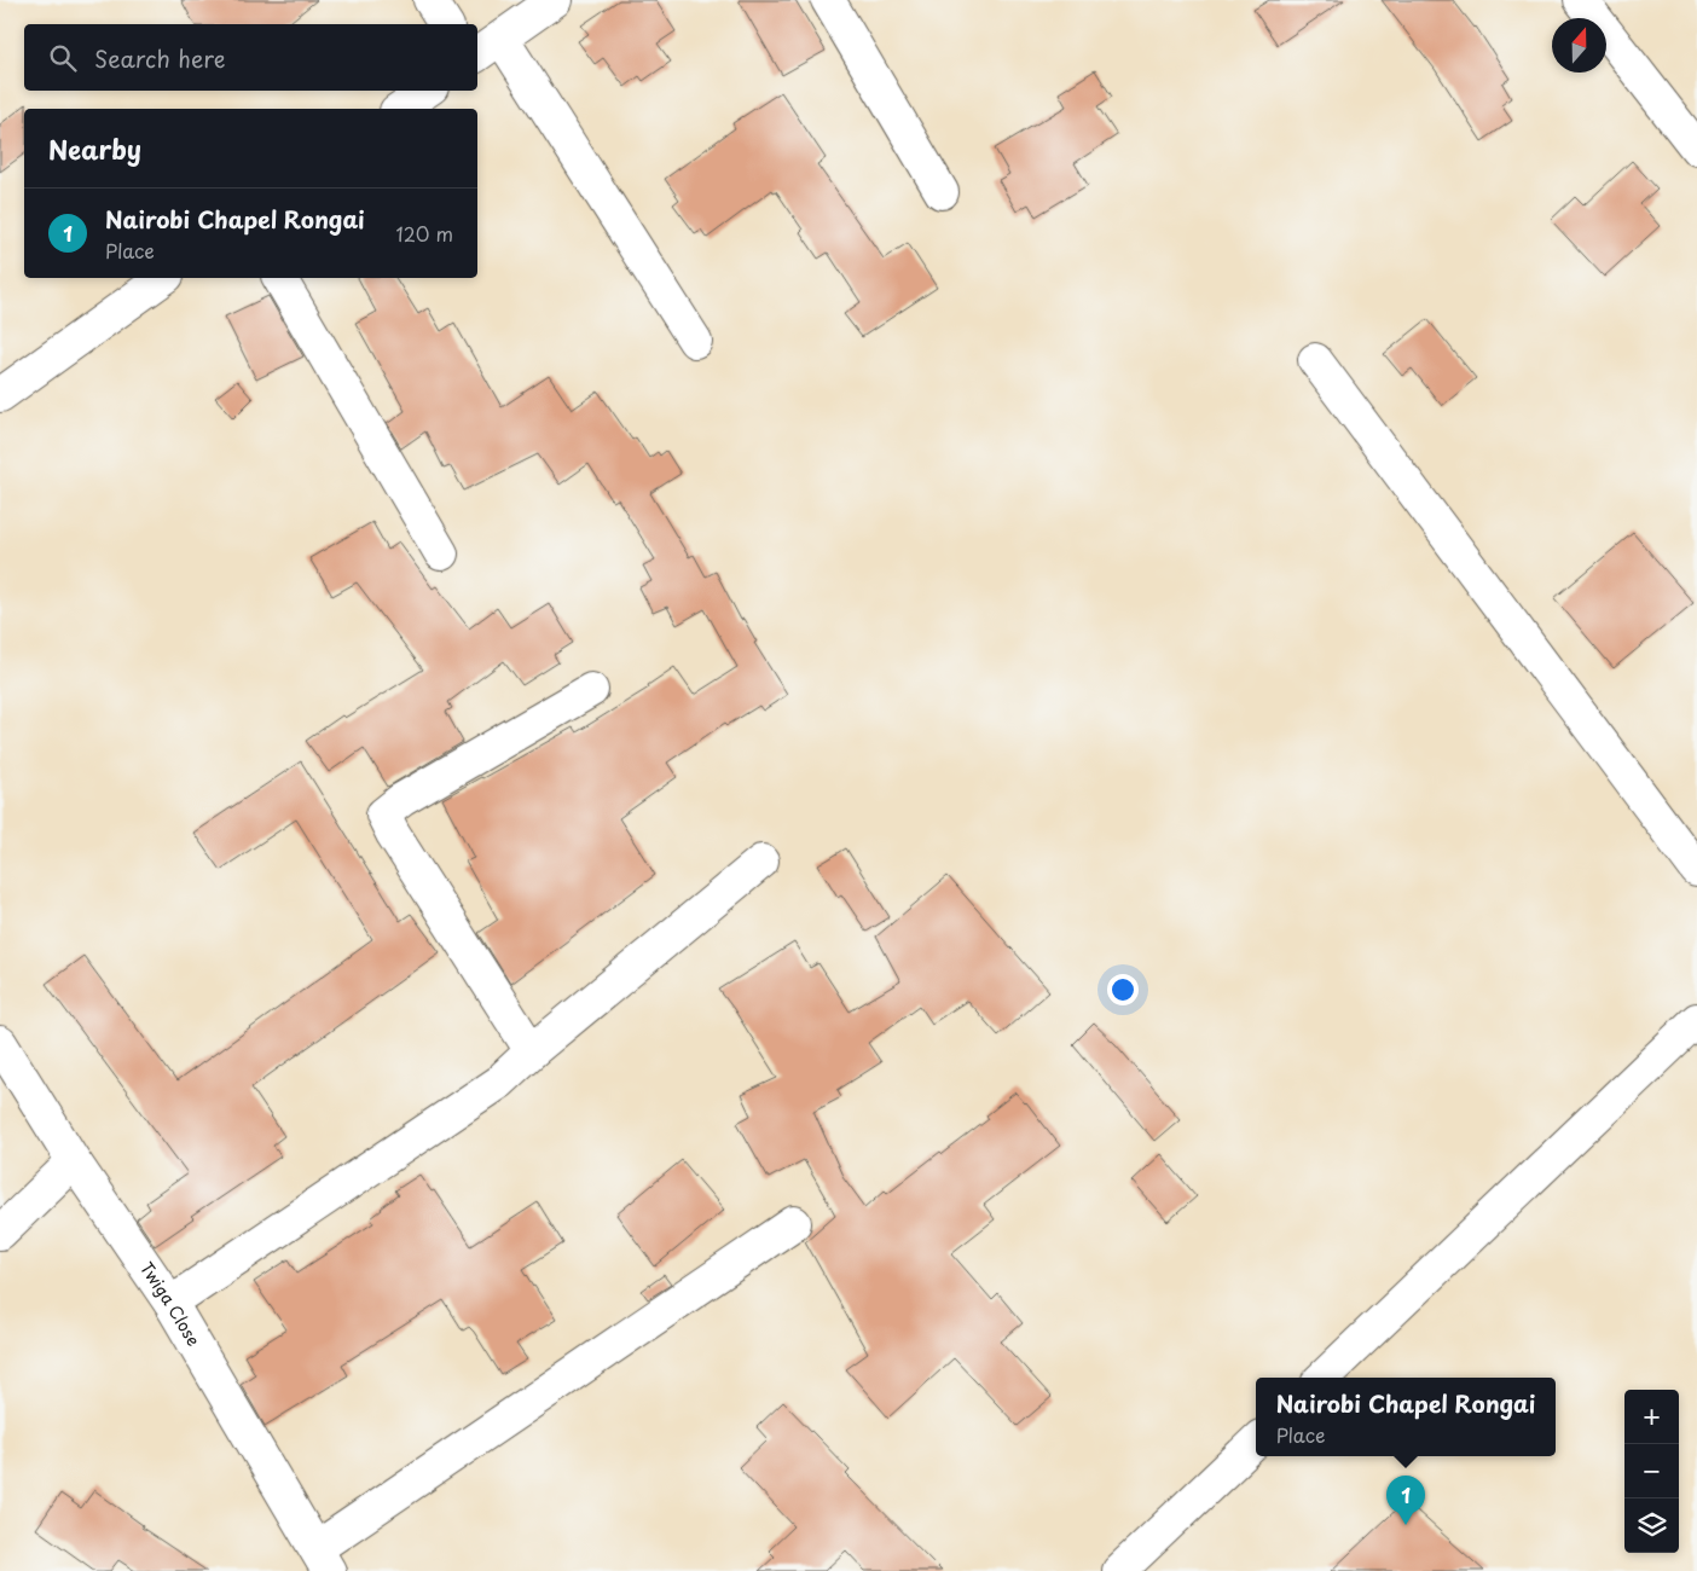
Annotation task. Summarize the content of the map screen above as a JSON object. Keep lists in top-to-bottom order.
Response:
{
  "streets": {
    "street": ["Twiga Close"]
  },
  "north": "top",
  "page": {
    "search": "Search here",
    "heading": "Nearby",
    "list": [
      {
        "mark": "1",
        "name": "Nairobi Chapel Rongai",
        "note": "Place",
        "value": "120 m"
      }
    ],
    "popup": ["Nairobi Chapel Rongai", "Place"],
    "map_buttons": ["+", "−"],
    "pins": "1"
  }
}
